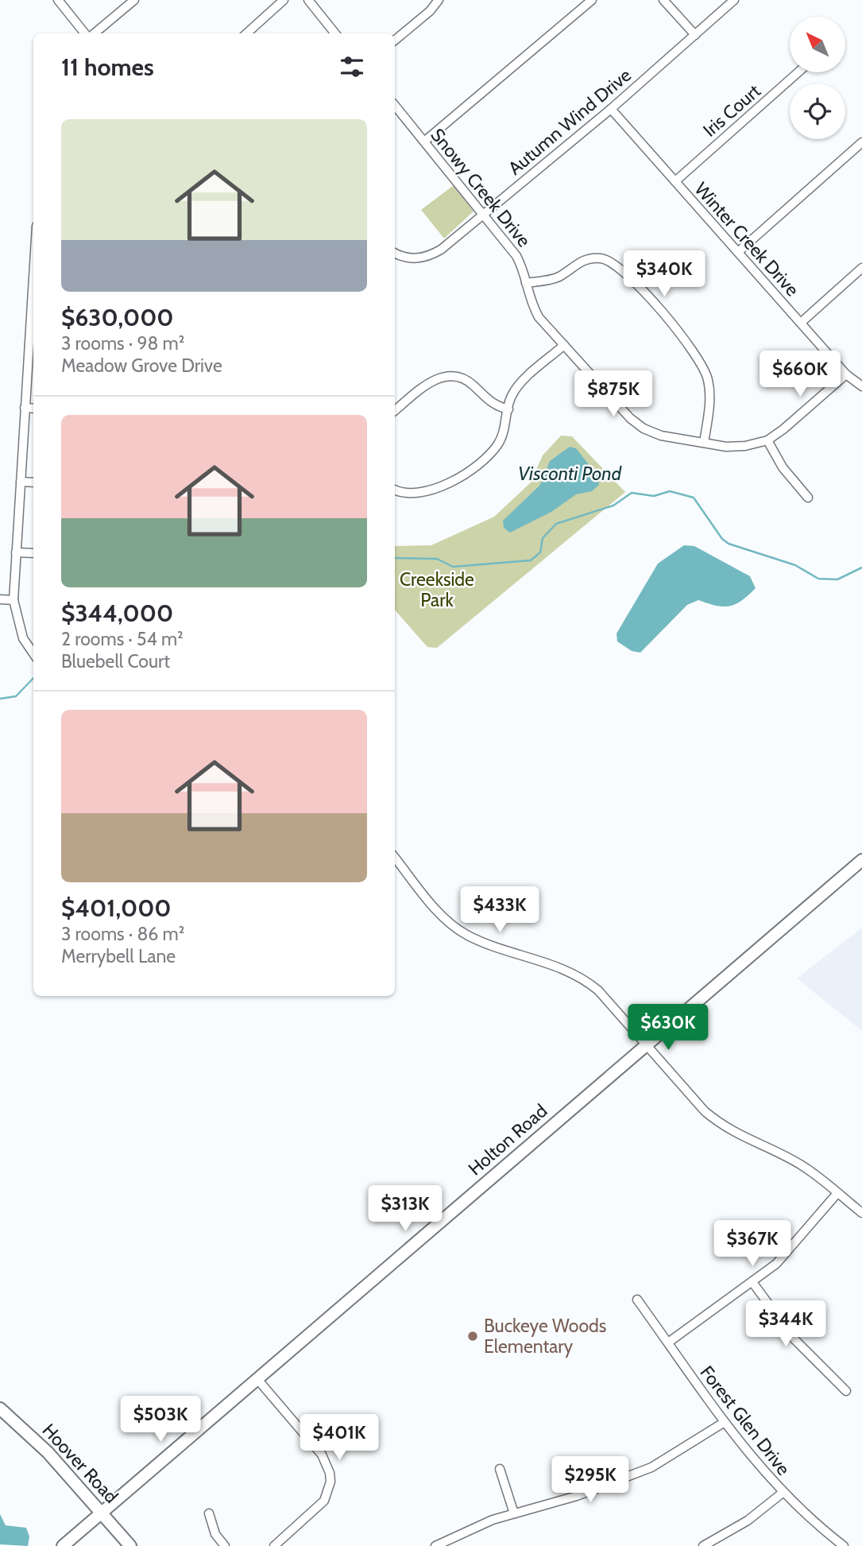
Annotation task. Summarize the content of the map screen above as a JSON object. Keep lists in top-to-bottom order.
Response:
{
  "streets": {
    "street": [
      "Iris Court",
      "Autumn Wind Drive",
      "Snowy Creek Drive",
      "Winter Creek Drive",
      "Holton Road",
      "Forest Glen Drive",
      "Hoover Road"
    ]
  },
  "crossings": [
    ["Iris Court", "Winter Creek Drive"],
    ["Autumn Wind Drive", "Snowy Creek Drive"],
    ["Autumn Wind Drive", "Winter Creek Drive"],
    ["Holton Road", "Hoover Road"]
  ],
  "water": ["Visconti Pond"],
  "parks": ["Creekside Park"],
  "places": ["Buckeye Woods Elementary"],
  "north": "top left",
  "page": {
    "heading": "11 homes",
    "list": [
      {
        "name": "$630,000",
        "note": "3 rooms · 98 m² · Meadow Grove Drive"
      },
      {
        "name": "$344,000",
        "note": "2 rooms · 54 m² · Bluebell Court"
      },
      {
        "name": "$401,000",
        "note": "3 rooms · 86 m² · Merrybell Lane"
      }
    ],
    "price": [
      "$340K",
      "$660K",
      "$875K",
      "$433K",
      "$630K",
      "$313K",
      "$367K",
      "$344K",
      "$503K",
      "$401K",
      "$295K"
    ]
  }
}
